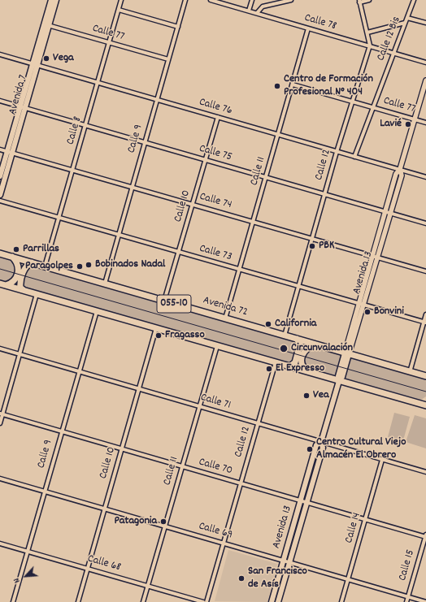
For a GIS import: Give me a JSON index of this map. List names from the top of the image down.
{
  "streets": {
    "highway": ["055-10", "Avenida 72"],
    "main road": ["Avenida 7", "Avenida 13"],
    "street": [
      "Calle 78",
      "Calle 77",
      "Calle 12 Bis",
      "Calle 76",
      "Calle 8",
      "Calle 9",
      "Calle 75",
      "Calle 12",
      "Calle 11",
      "Calle 74",
      "Calle 10",
      "Calle 73",
      "Calle 71",
      "Calle 70",
      "Calle 14",
      "Calle 69",
      "Calle 68",
      "Calle 15"
    ]
  },
  "crossings": [
    ["Calle 78", "Calle 12 Bis"],
    ["Calle 78", "Calle 12"],
    ["Calle 78", "Calle 11"],
    ["Calle 77", "Calle 12 Bis"],
    ["Calle 77", "Avenida 7"],
    ["Calle 77", "Calle 8"],
    ["Calle 77", "Calle 9"],
    ["Calle 77", "Calle 12"],
    ["Calle 77", "Calle 11"],
    ["Calle 77", "Avenida 13"],
    ["Calle 12 Bis", "Calle 76"],
    ["Avenida 7", "Calle 76"],
    ["Avenida 7", "Calle 75"],
    ["Avenida 7", "Calle 74"],
    ["Calle 76", "Calle 8"],
    ["Calle 76", "Calle 9"],
    ["Calle 76", "Calle 12"],
    ["Calle 76", "Calle 11"],
    ["Calle 76", "Calle 10"],
    ["Calle 76", "Avenida 13"],
    ["Calle 8", "Calle 75"],
    ["Calle 8", "Calle 74"],
    ["Calle 8", "Calle 73"],
    ["Calle 8", "Avenida 72"],
    ["Calle 9", "Calle 75"],
    ["Calle 9", "Calle 74"],
    ["Calle 9", "Calle 73"],
    ["Calle 9", "055-10"],
    ["Calle 9", "Avenida 72"],
    ["Calle 9", "Calle 71"],
    ["Calle 9", "Calle 70"],
    ["Calle 9", "Calle 69"],
    ["Calle 9", "Calle 68"],
    ["Calle 75", "Calle 12"],
    ["Calle 75", "Calle 11"],
    ["Calle 75", "Calle 10"],
    ["Calle 75", "Avenida 13"],
    ["Calle 12", "Calle 74"],
    ["Calle 12", "Calle 73"],
    ["Calle 12", "055-10"],
    ["Calle 12", "Avenida 72"],
    ["Calle 12", "Calle 71"],
    ["Calle 12", "Calle 70"],
    ["Calle 12", "Calle 69"],
    ["Calle 11", "Calle 74"],
    ["Calle 11", "Calle 73"],
    ["Calle 11", "055-10"],
    ["Calle 11", "Avenida 72"],
    ["Calle 11", "Calle 71"],
    ["Calle 11", "Calle 70"],
    ["Calle 11", "Calle 69"],
    ["Calle 11", "Calle 68"],
    ["Calle 74", "Calle 10"],
    ["Calle 74", "Avenida 13"],
    ["Calle 10", "Calle 73"],
    ["Calle 10", "055-10"],
    ["Calle 10", "Avenida 72"],
    ["Calle 10", "Calle 71"],
    ["Calle 10", "Calle 70"],
    ["Calle 10", "Calle 69"],
    ["Calle 10", "Calle 68"],
    ["Calle 73", "Avenida 13"],
    ["Avenida 13", "055-10"],
    ["Avenida 13", "Avenida 72"],
    ["Avenida 13", "Calle 71"],
    ["Avenida 13", "Calle 70"],
    ["Avenida 13", "Calle 69"],
    ["Calle 71", "Calle 14"],
    ["Calle 70", "Calle 14"],
    ["Calle 70", "Calle 15"],
    ["Calle 14", "Calle 69"],
    ["Calle 69", "Calle 15"]
  ],
  "places": [
    "Vega",
    "Centro de Formación Profesional N° 404",
    "Lavié",
    "PBK",
    "Parrillas",
    "Bobinados Nadal",
    "Paragolpes",
    "Bonvini",
    "California",
    "Fragasso",
    "Circunvalación",
    "El Expresso",
    "Vea",
    "Centro Cultural Viejo Almacén El Obrero",
    "Patagonia",
    "San Francisco de Asís"
  ],
  "north": "bottom left"
}
